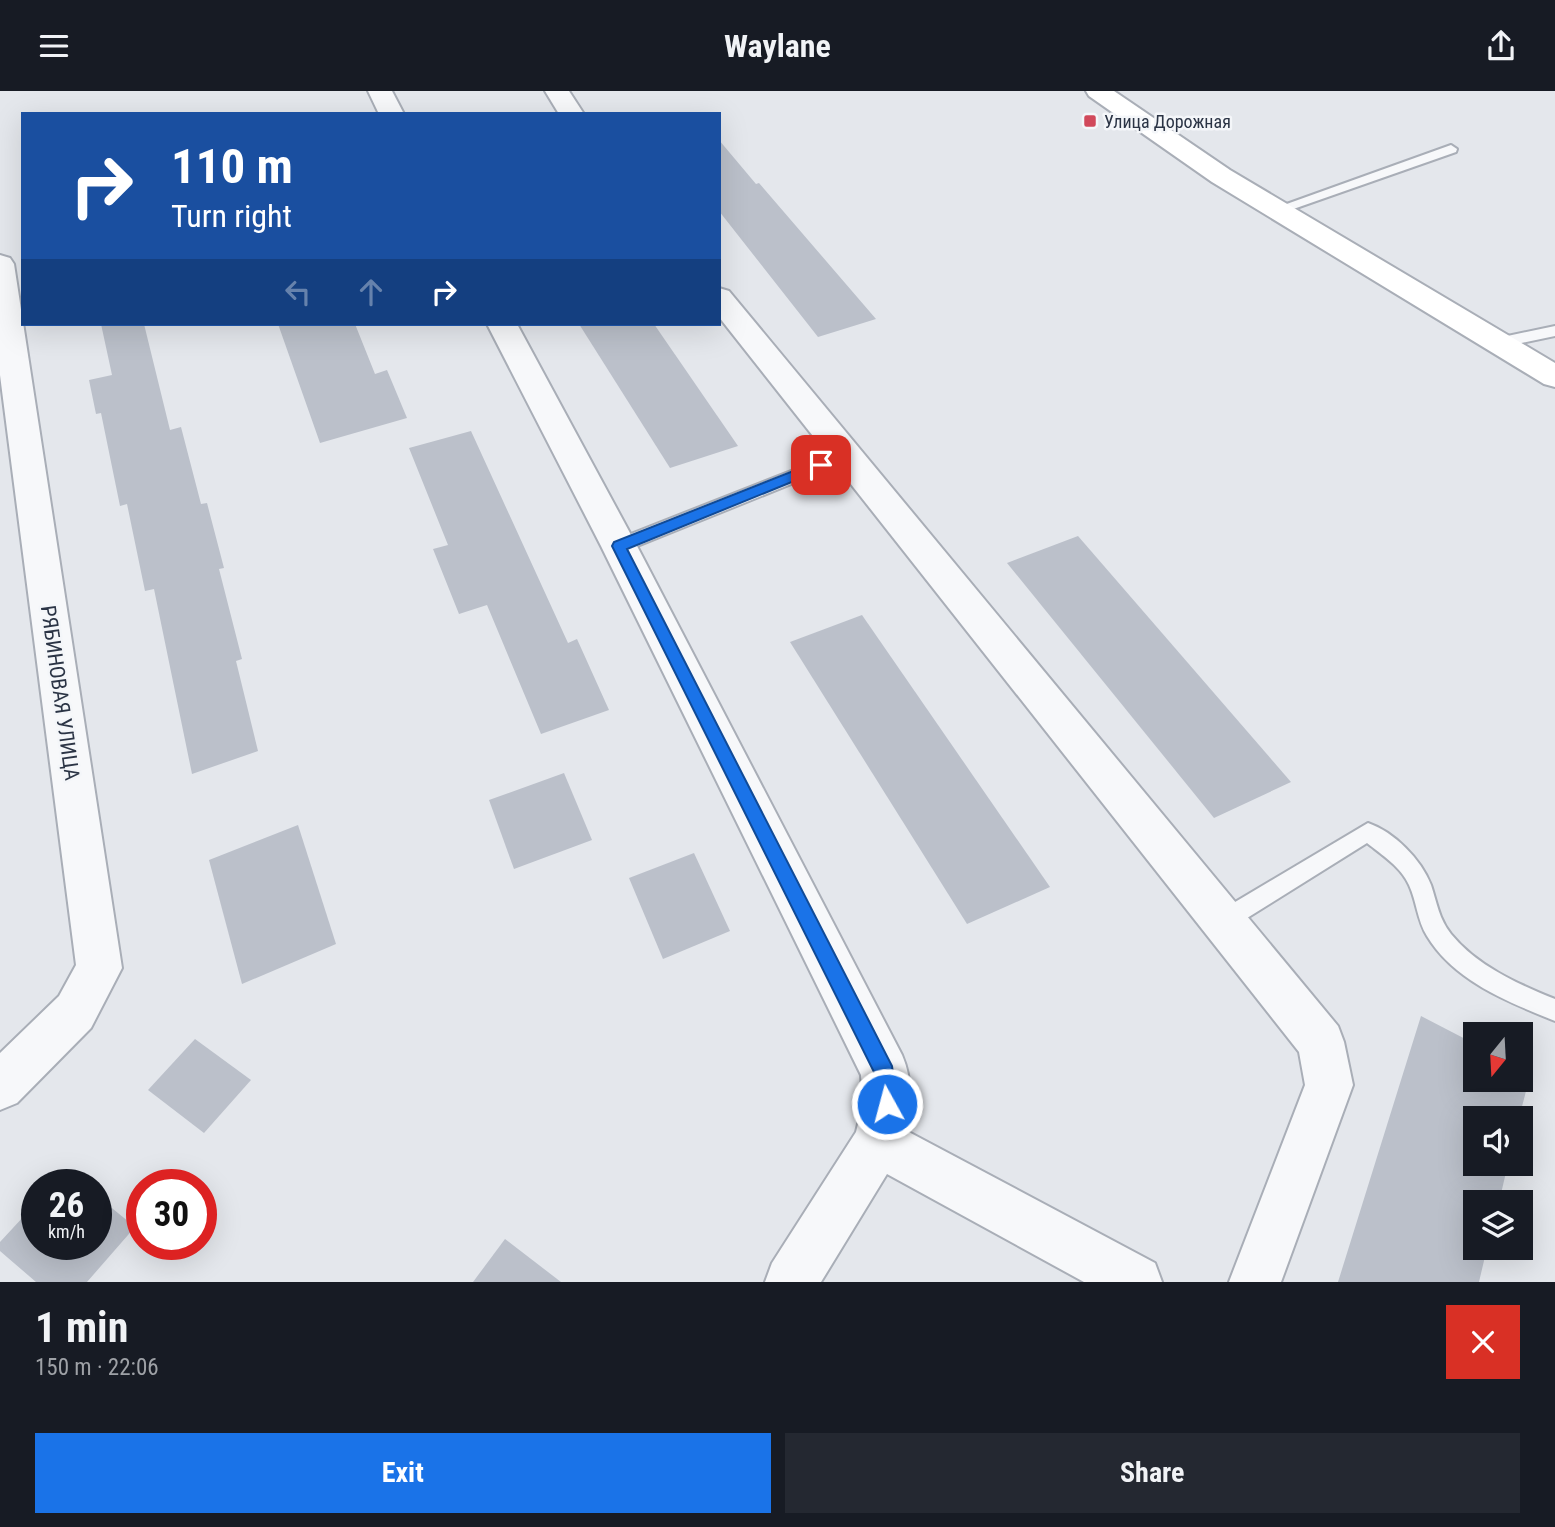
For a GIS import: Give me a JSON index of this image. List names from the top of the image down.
{
  "streets": {
    "street": ["РЯБИНОВАЯ УЛИЦА"]
  },
  "places": {
    "transit": ["Улица Дорожная"]
  },
  "north": "bottom",
  "page": {
    "header": "Waylane",
    "turn": ["110 m", "Turn right"],
    "speed": "26 km/h",
    "limit": "30",
    "heading": ["1 min", "150 m · 22:06"],
    "buttons": ["Exit", "Share"]
  }
}
